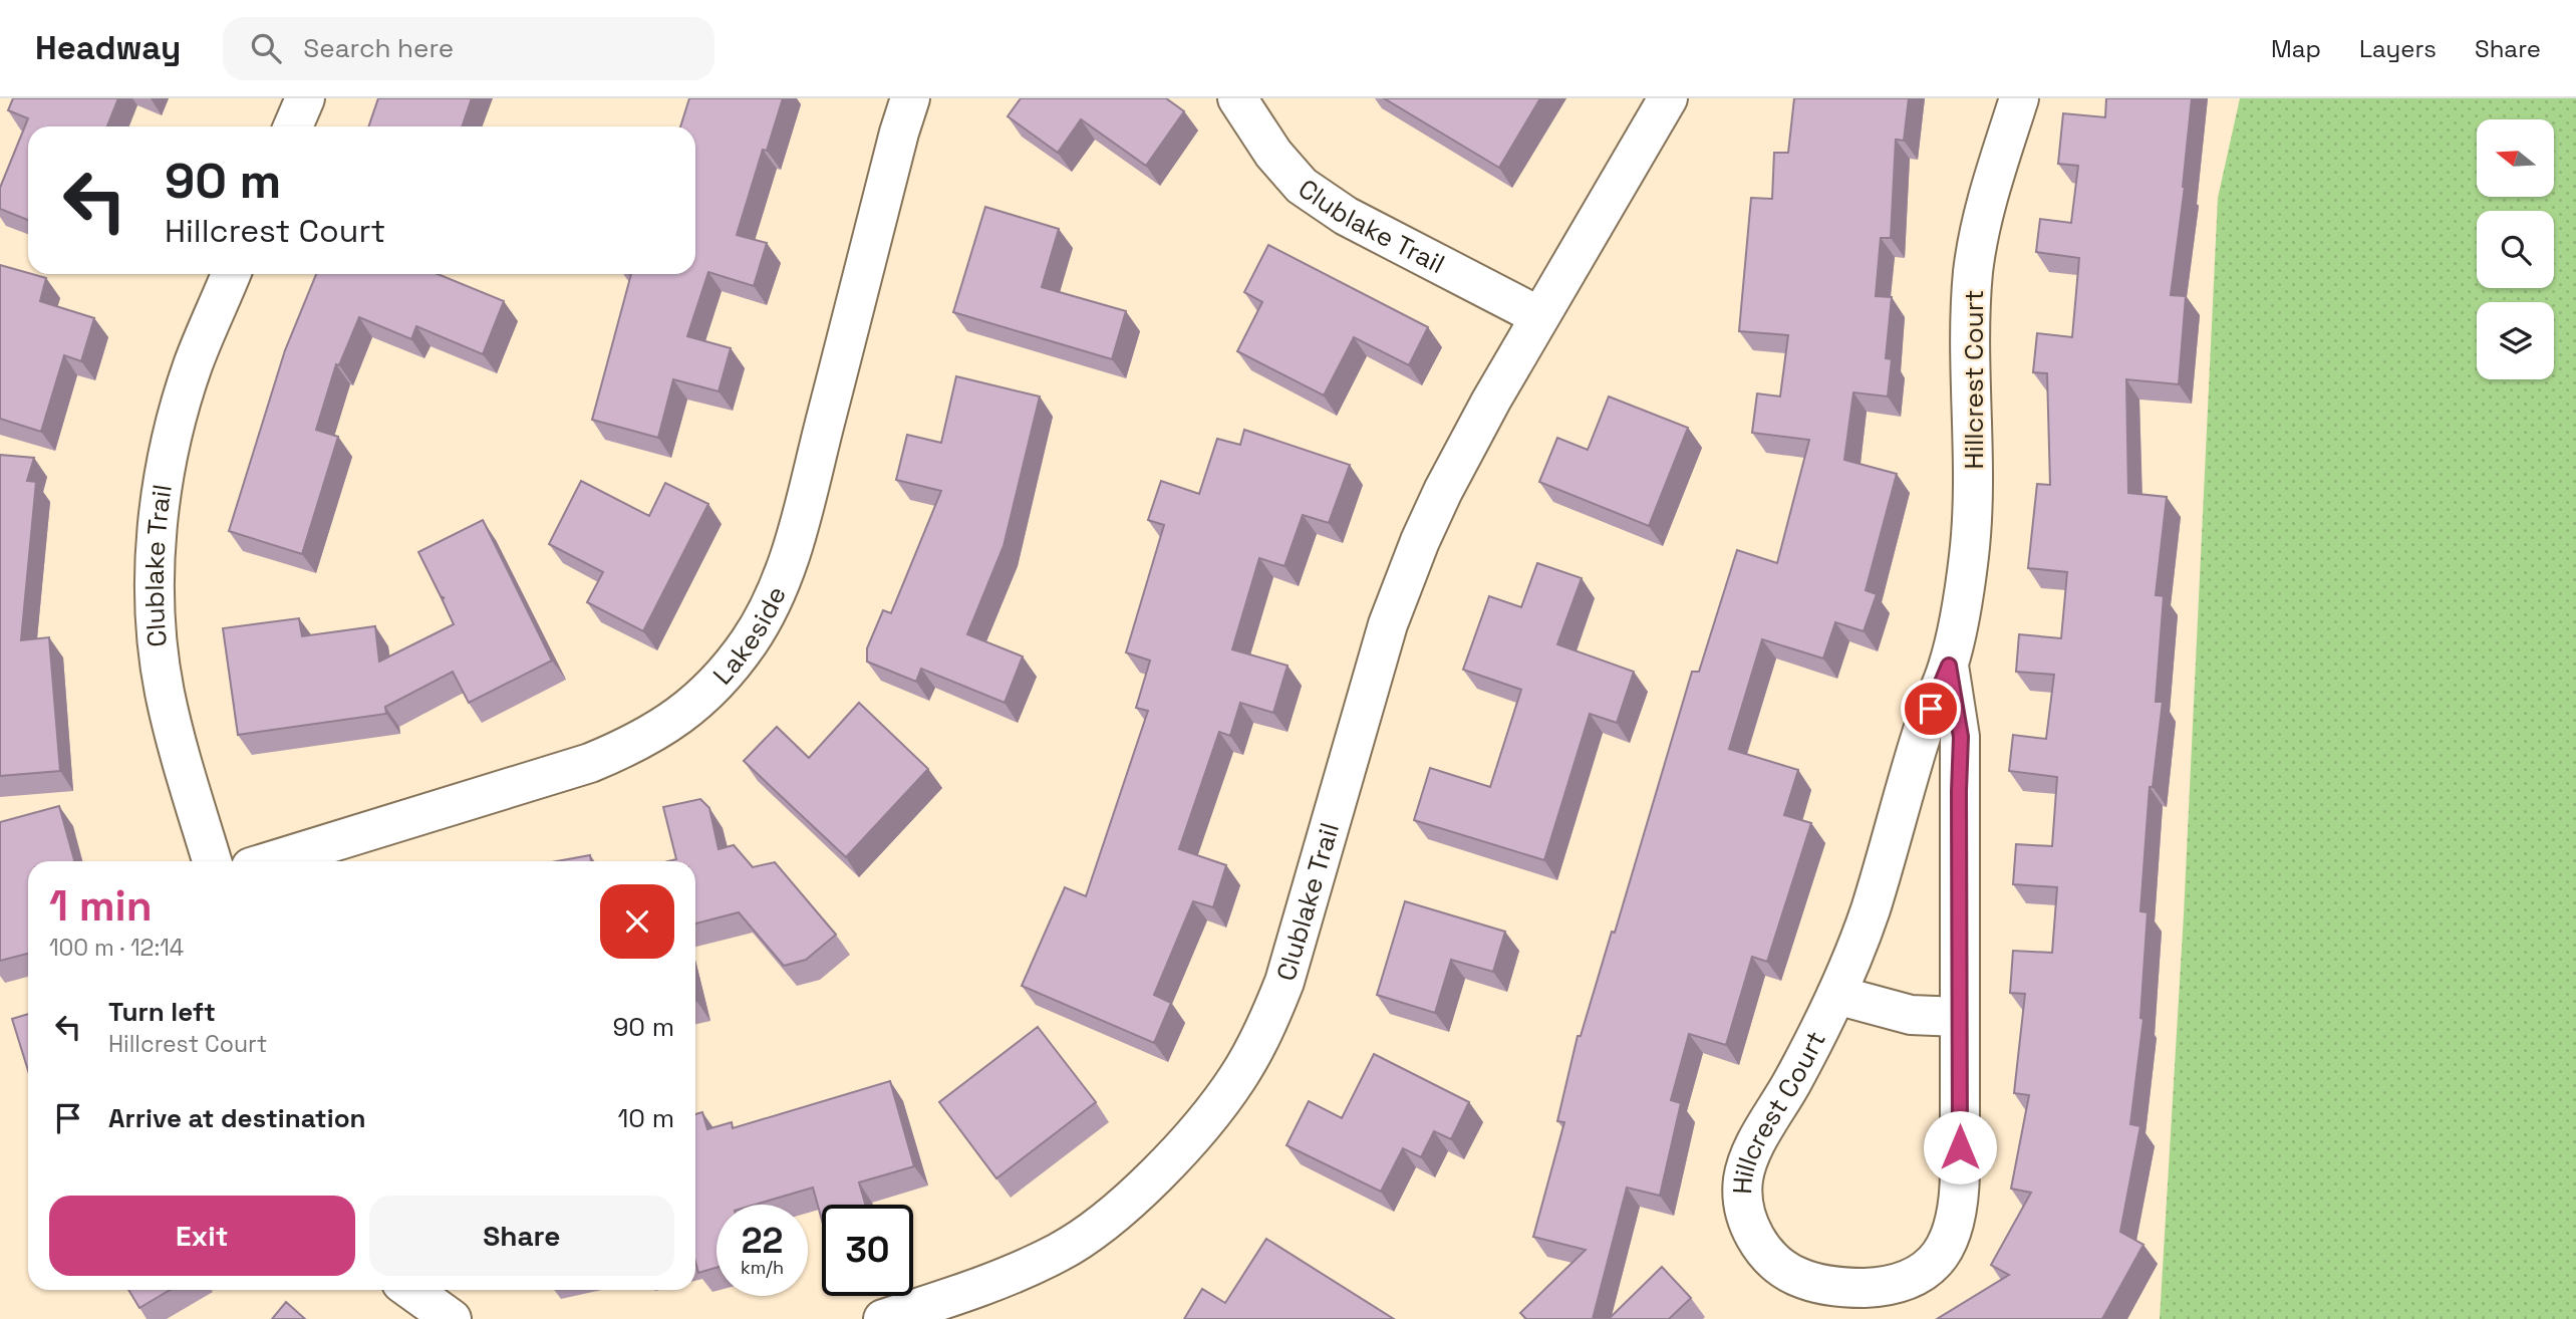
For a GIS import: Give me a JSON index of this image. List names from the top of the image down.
{
  "streets": {
    "street": ["Clublake Trail", "Hillcrest Court", "Lakeside"]
  },
  "north": "left",
  "page": {
    "header": "Headway",
    "search": "Search here",
    "nav": ["Map", "Layers", "Share"],
    "turn": ["90 m", "Hillcrest Court"],
    "heading": ["1 min", "100 m · 12:14"],
    "list": [
      {
        "name": "Turn left",
        "note": "Hillcrest Court",
        "value": "90 m"
      },
      {
        "name": "Arrive at destination",
        "value": "10 m"
      }
    ],
    "buttons": ["Exit", "Share"],
    "speed": "22 km/h",
    "limit": "30"
  }
}
